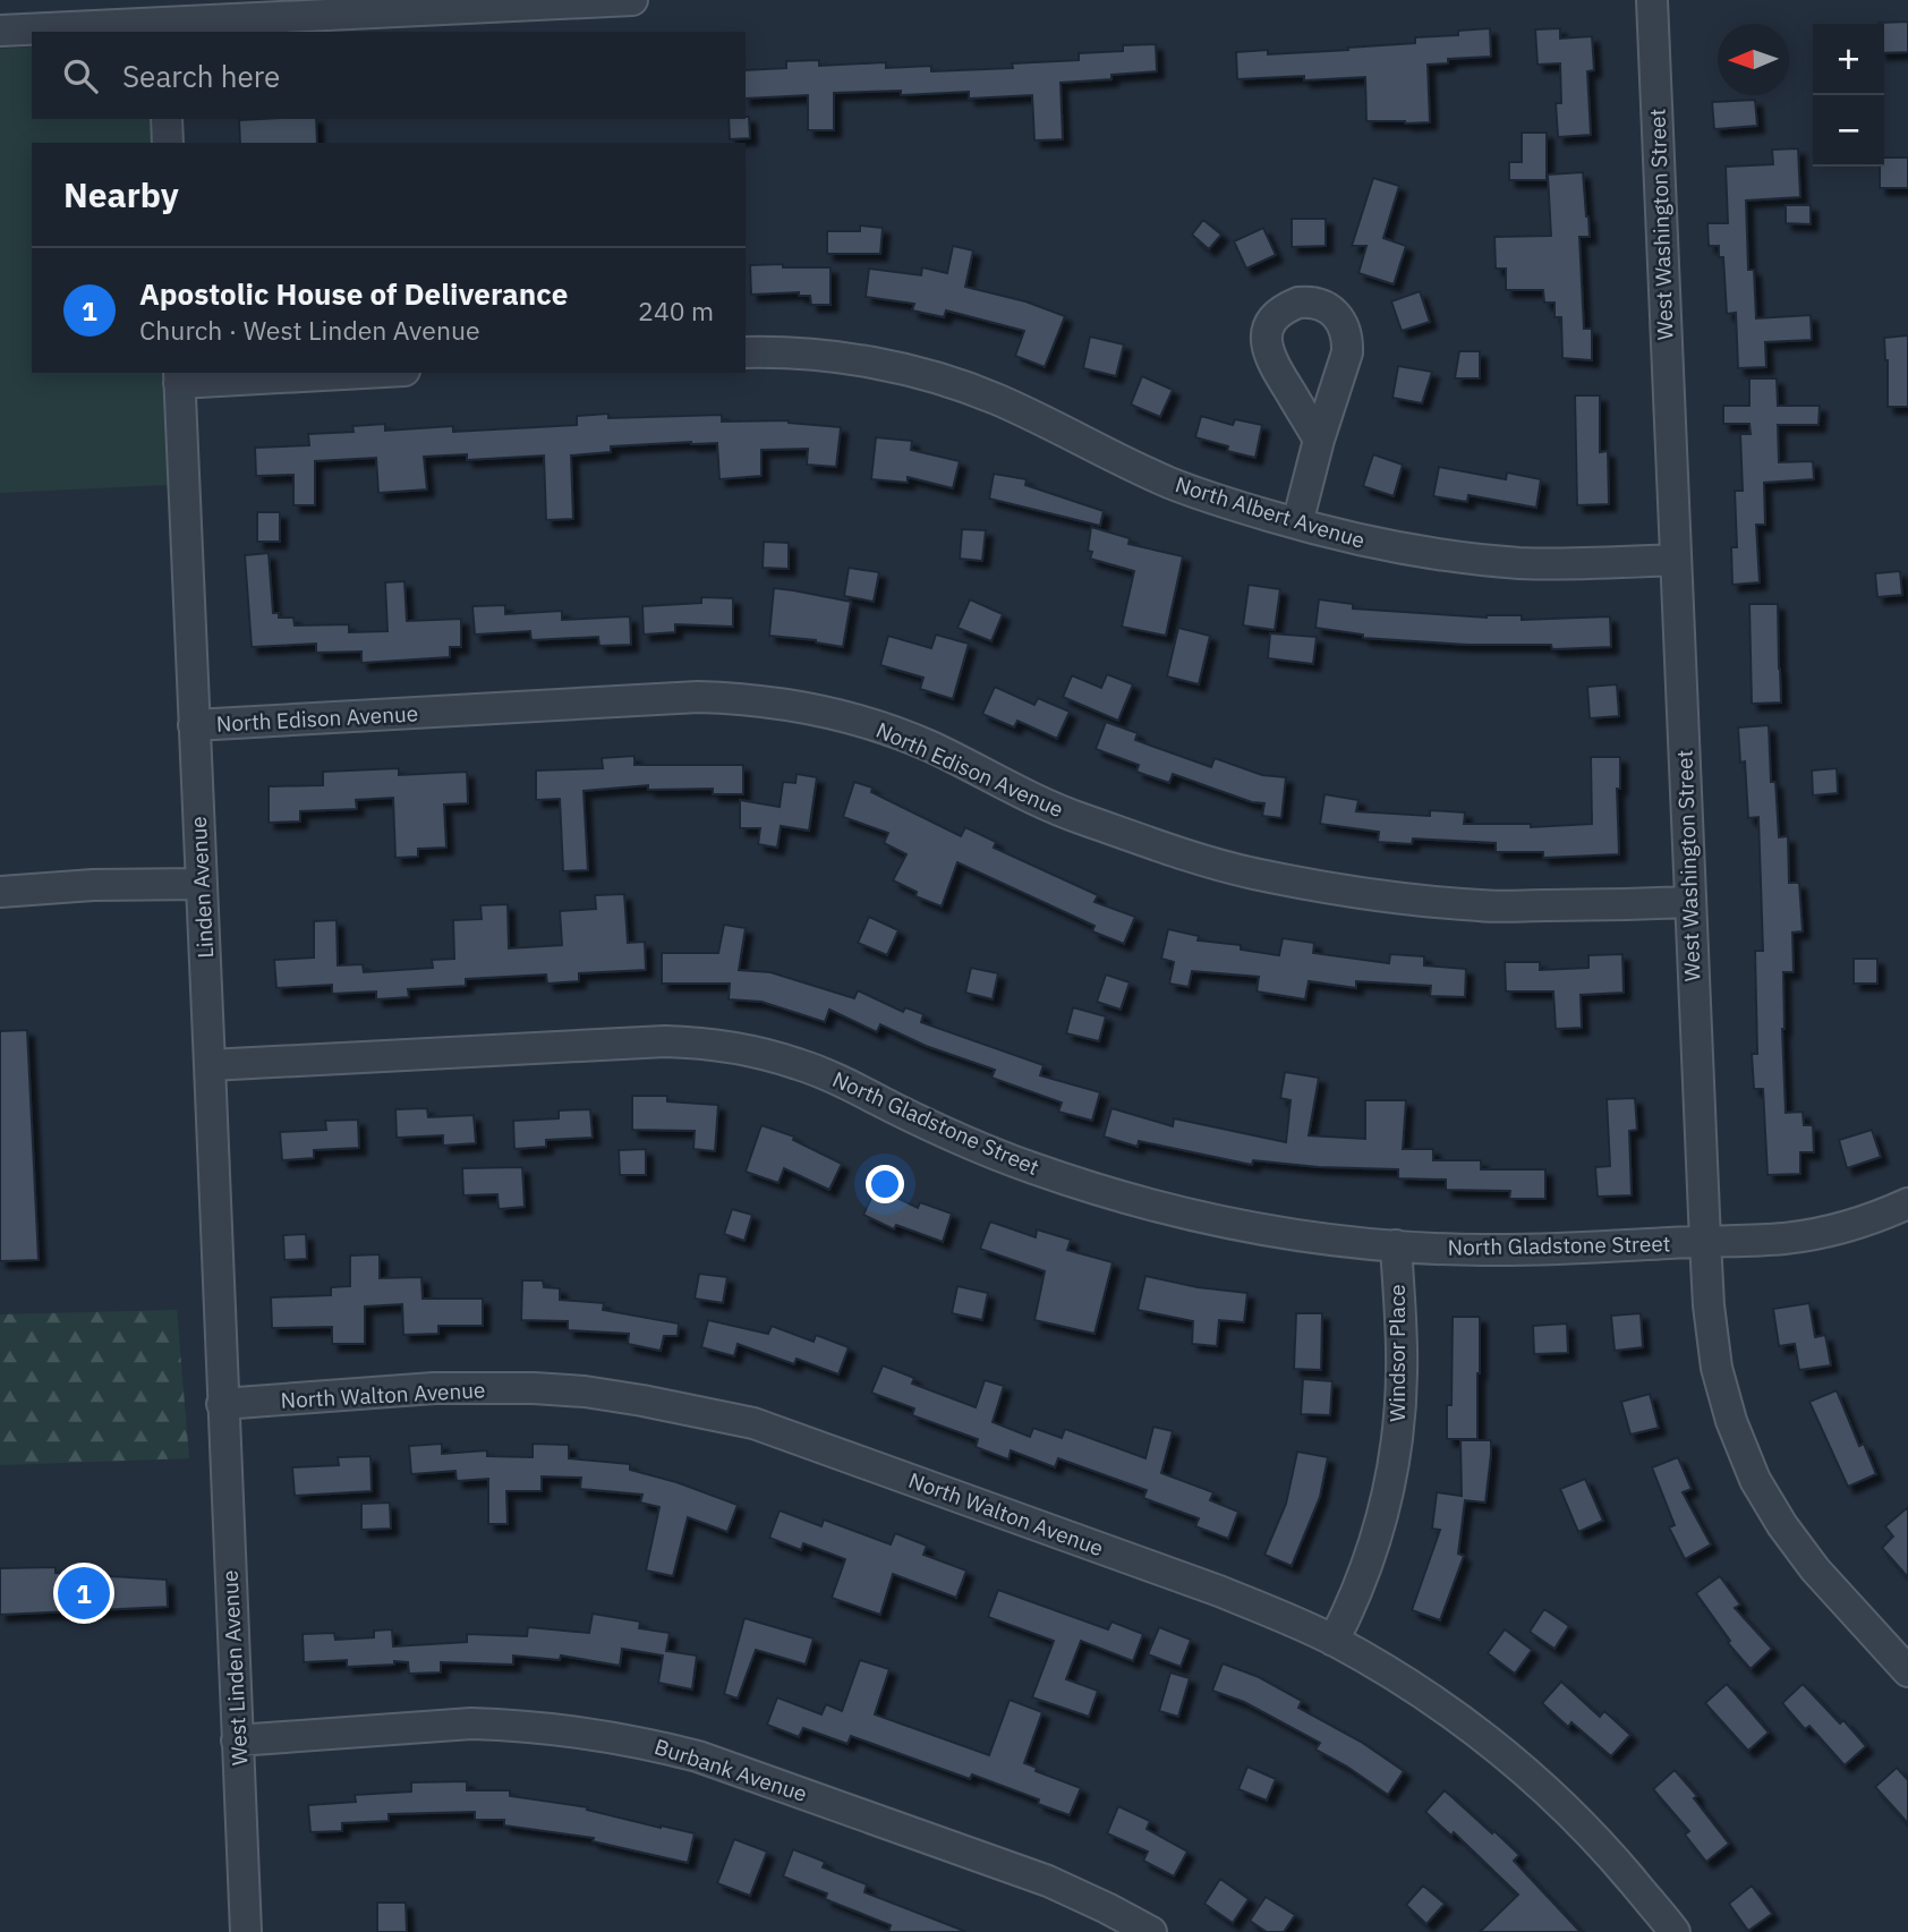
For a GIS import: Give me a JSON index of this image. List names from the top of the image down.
{
  "streets": {
    "street": [
      "West Washington Street",
      "North Albert Avenue",
      "North Edison Avenue",
      "Linden Avenue",
      "North Gladstone Street",
      "Windsor Place",
      "North Walton Avenue",
      "West Linden Avenue",
      "Burbank Avenue"
    ]
  },
  "crossings": [
    ["West Washington Street", "North Albert Avenue"],
    ["West Washington Street", "North Edison Avenue"],
    ["West Washington Street", "North Gladstone Street"],
    ["North Edison Avenue", "Linden Avenue"],
    ["Linden Avenue", "North Gladstone Street"],
    ["Linden Avenue", "North Walton Avenue"],
    ["Linden Avenue", "West Linden Avenue"],
    ["North Gladstone Street", "Windsor Place"],
    ["Windsor Place", "North Walton Avenue"],
    ["North Walton Avenue", "West Linden Avenue"],
    ["West Linden Avenue", "Burbank Avenue"]
  ],
  "north": "left",
  "page": {
    "map_buttons": ["+", "−"],
    "search": "Search here",
    "heading": "Nearby",
    "list": [
      {
        "mark": "1",
        "name": "Apostolic House of Deliverance",
        "note": "Church · West Linden Avenue",
        "value": "240 m"
      }
    ],
    "pins": "1"
  }
}
